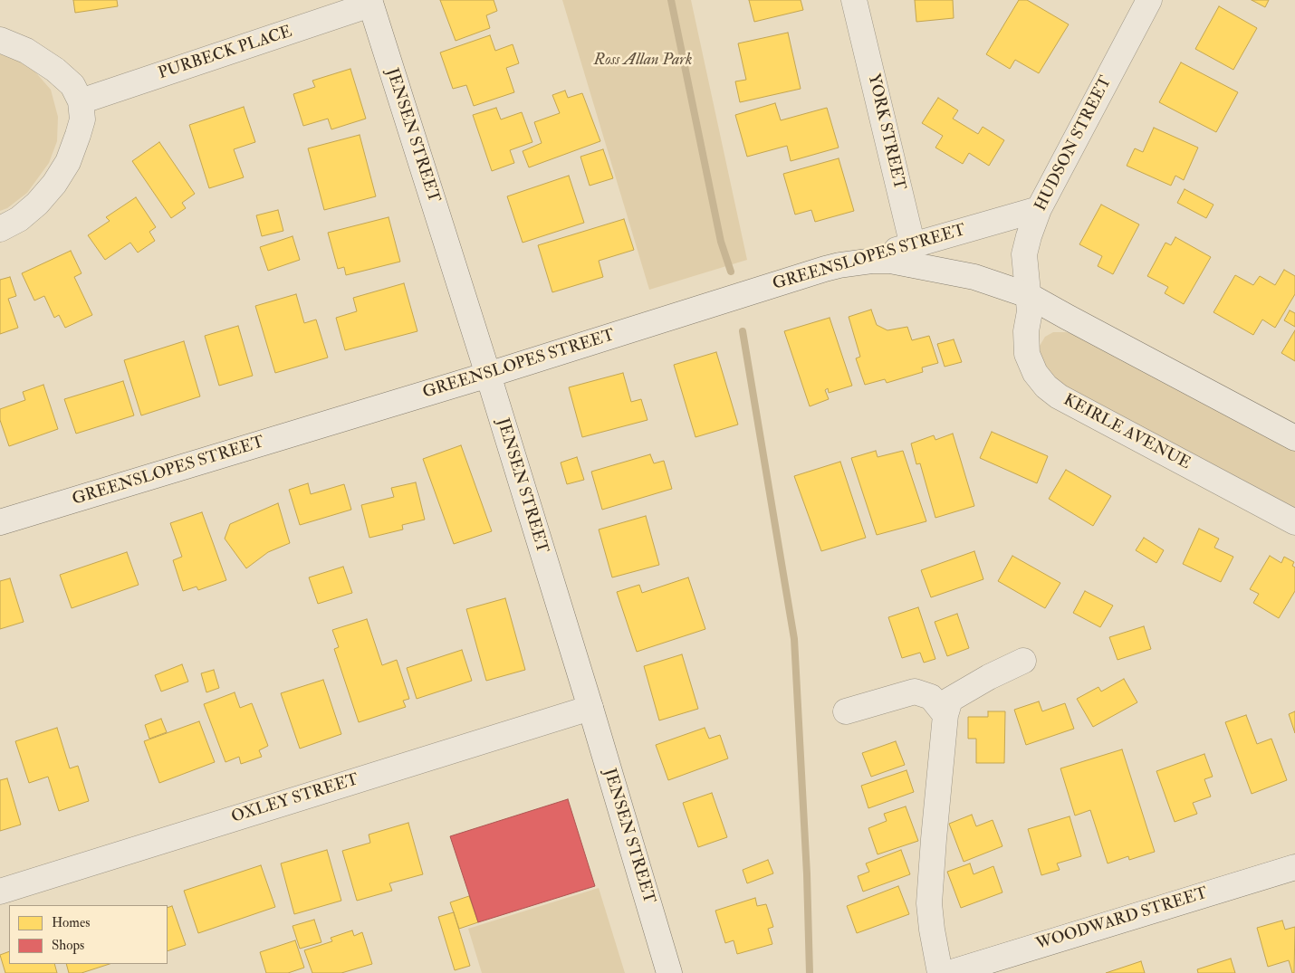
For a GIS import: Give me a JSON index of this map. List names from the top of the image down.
{
  "streets": {
    "street": [
      "PURBECK PLACE",
      "YORK STREET",
      "JENSEN STREET",
      "HUDSON STREET",
      "GREENSLOPES STREET",
      "KEIRLE AVENUE",
      "OXLEY STREET",
      "WOODWARD STREET"
    ]
  },
  "crossings": [
    ["PURBECK PLACE", "JENSEN STREET"],
    ["YORK STREET", "GREENSLOPES STREET"],
    ["JENSEN STREET", "GREENSLOPES STREET"],
    ["JENSEN STREET", "OXLEY STREET"],
    ["HUDSON STREET", "GREENSLOPES STREET"],
    ["HUDSON STREET", "KEIRLE AVENUE"]
  ],
  "parks": ["Ross Allan Park"],
  "legend": ["Homes", "Shops"]
}
